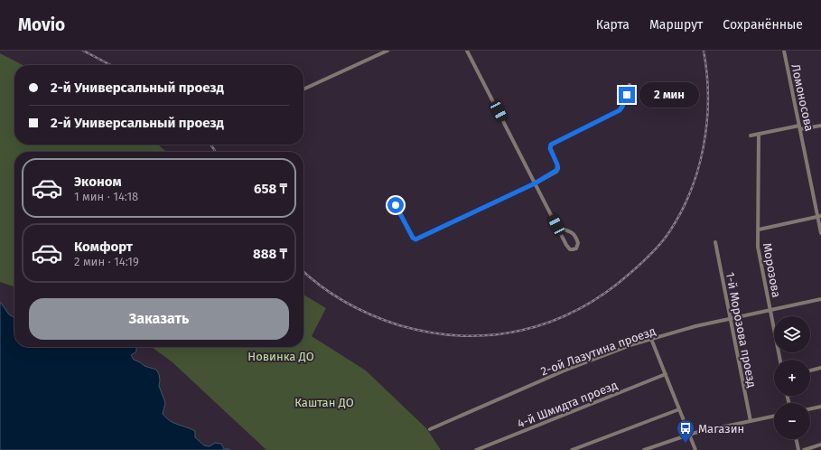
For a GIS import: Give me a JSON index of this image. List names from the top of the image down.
{
  "streets": {
    "street": [
      "Ломоносова",
      "Морозова",
      "1-й Морозова проезд",
      "2-ой Лазутина проезд",
      "4-й Шмидта проезд"
    ]
  },
  "crossings": [
    ["Морозова", "2-ой Лазутина проезд"],
    ["1-й Морозова проезд", "2-ой Лазутина проезд"]
  ],
  "parks": ["Новинка ДО", "Каштан ДО"],
  "places": {
    "bus stop": ["Магазин"]
  },
  "page": {
    "header": "Movio",
    "nav": ["Карта", "Маршрут", "Сохранённые"],
    "banner": ["2-й Универсальный проезд", "2-й Универсальный проезд"],
    "bubble": "2 мин",
    "list": [
      {
        "name": "Эконом",
        "note": "1 мин · 14:18",
        "value": "658 ₸"
      },
      {
        "name": "Комфорт",
        "note": "2 мин · 14:19",
        "value": "888 ₸"
      }
    ],
    "buttons": "Заказать",
    "map_buttons": ["+", "−"]
  }
}
